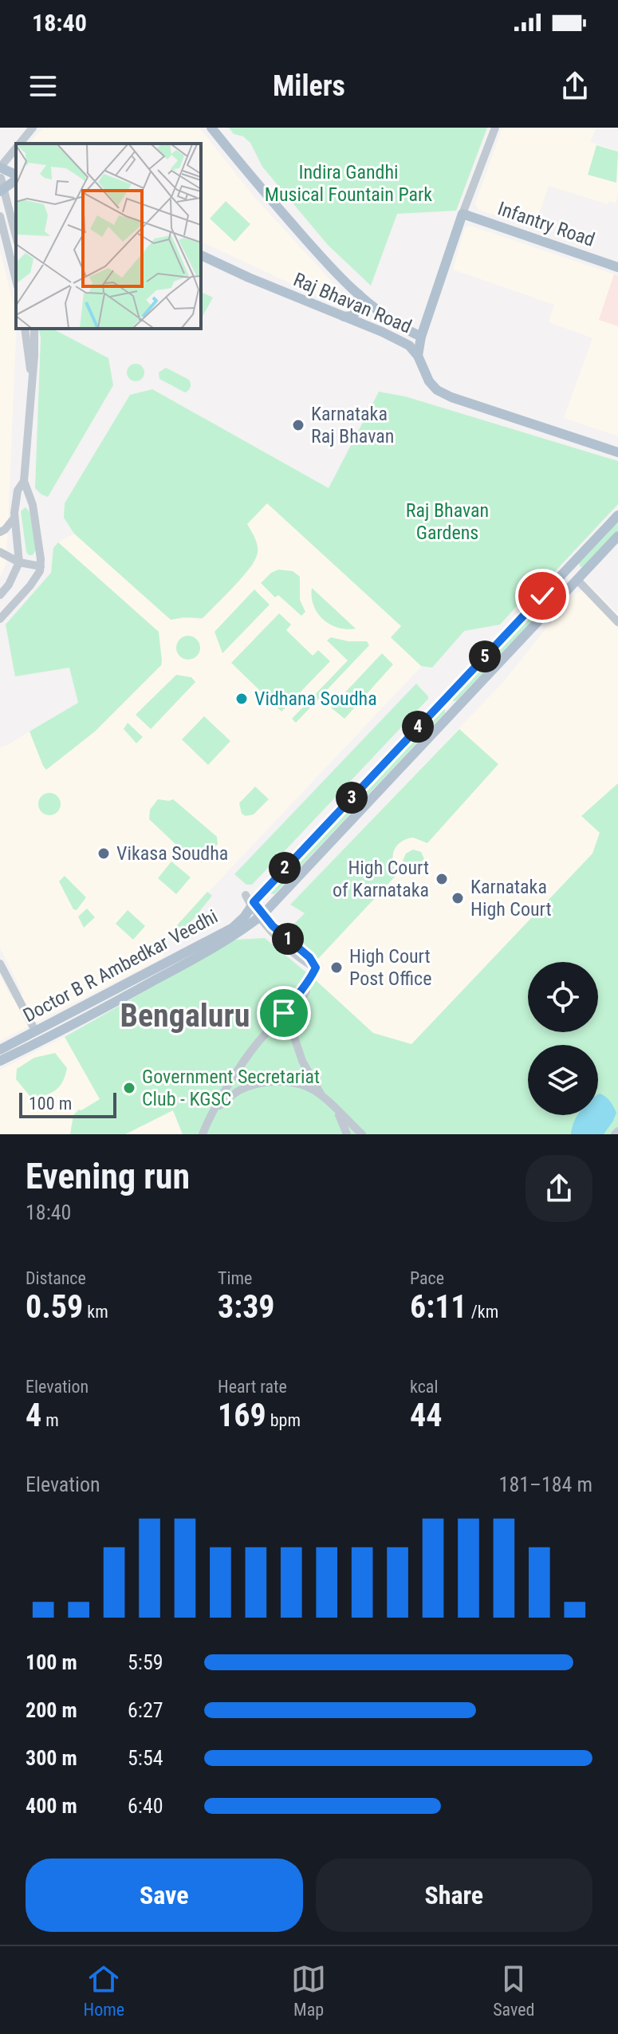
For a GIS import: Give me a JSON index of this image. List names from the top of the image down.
{
  "streets": {
    "main road": ["Infantry Road", "Raj Bhavan Road", "Doctor B R Ambedkar Veedhi"]
  },
  "districts": ["Bengaluru"],
  "parks": ["Indira Gandhi Musical Fountain Park", "Raj Bhavan Gardens"],
  "places": [
    "Karnataka Raj Bhavan",
    "Vidhana Soudha",
    "Vikasa Soudha",
    "High Court of Karnataka",
    "Karnataka High Court",
    "High Court Post Office",
    "Government Secretariat Club - KGSC"
  ],
  "scale_bar": "100 m",
  "page": {
    "status": "18:40",
    "header": "Milers",
    "pins": [
      "5",
      "4",
      "3",
      "2",
      "1"
    ],
    "scale": "100 m",
    "heading": ["Evening run", "18:40"],
    "stats": [
      ["Distance", "0.59 km"],
      ["Time", "3:39"],
      ["Pace", "6:11 /km"],
      ["Elevation", "4 m"],
      ["Heart rate", "169 bpm"],
      ["kcal", "44"]
    ],
    "chart": ["Elevation", "181–184 m"],
    "list": [
      {
        "name": "100 m",
        "note": "5:59"
      },
      {
        "name": "200 m",
        "note": "6:27"
      },
      {
        "name": "300 m",
        "note": "5:54"
      },
      {
        "name": "400 m",
        "note": "6:40"
      }
    ],
    "buttons": ["Save", "Share"],
    "tabs": ["Home", "Map", "Saved"]
  }
}
